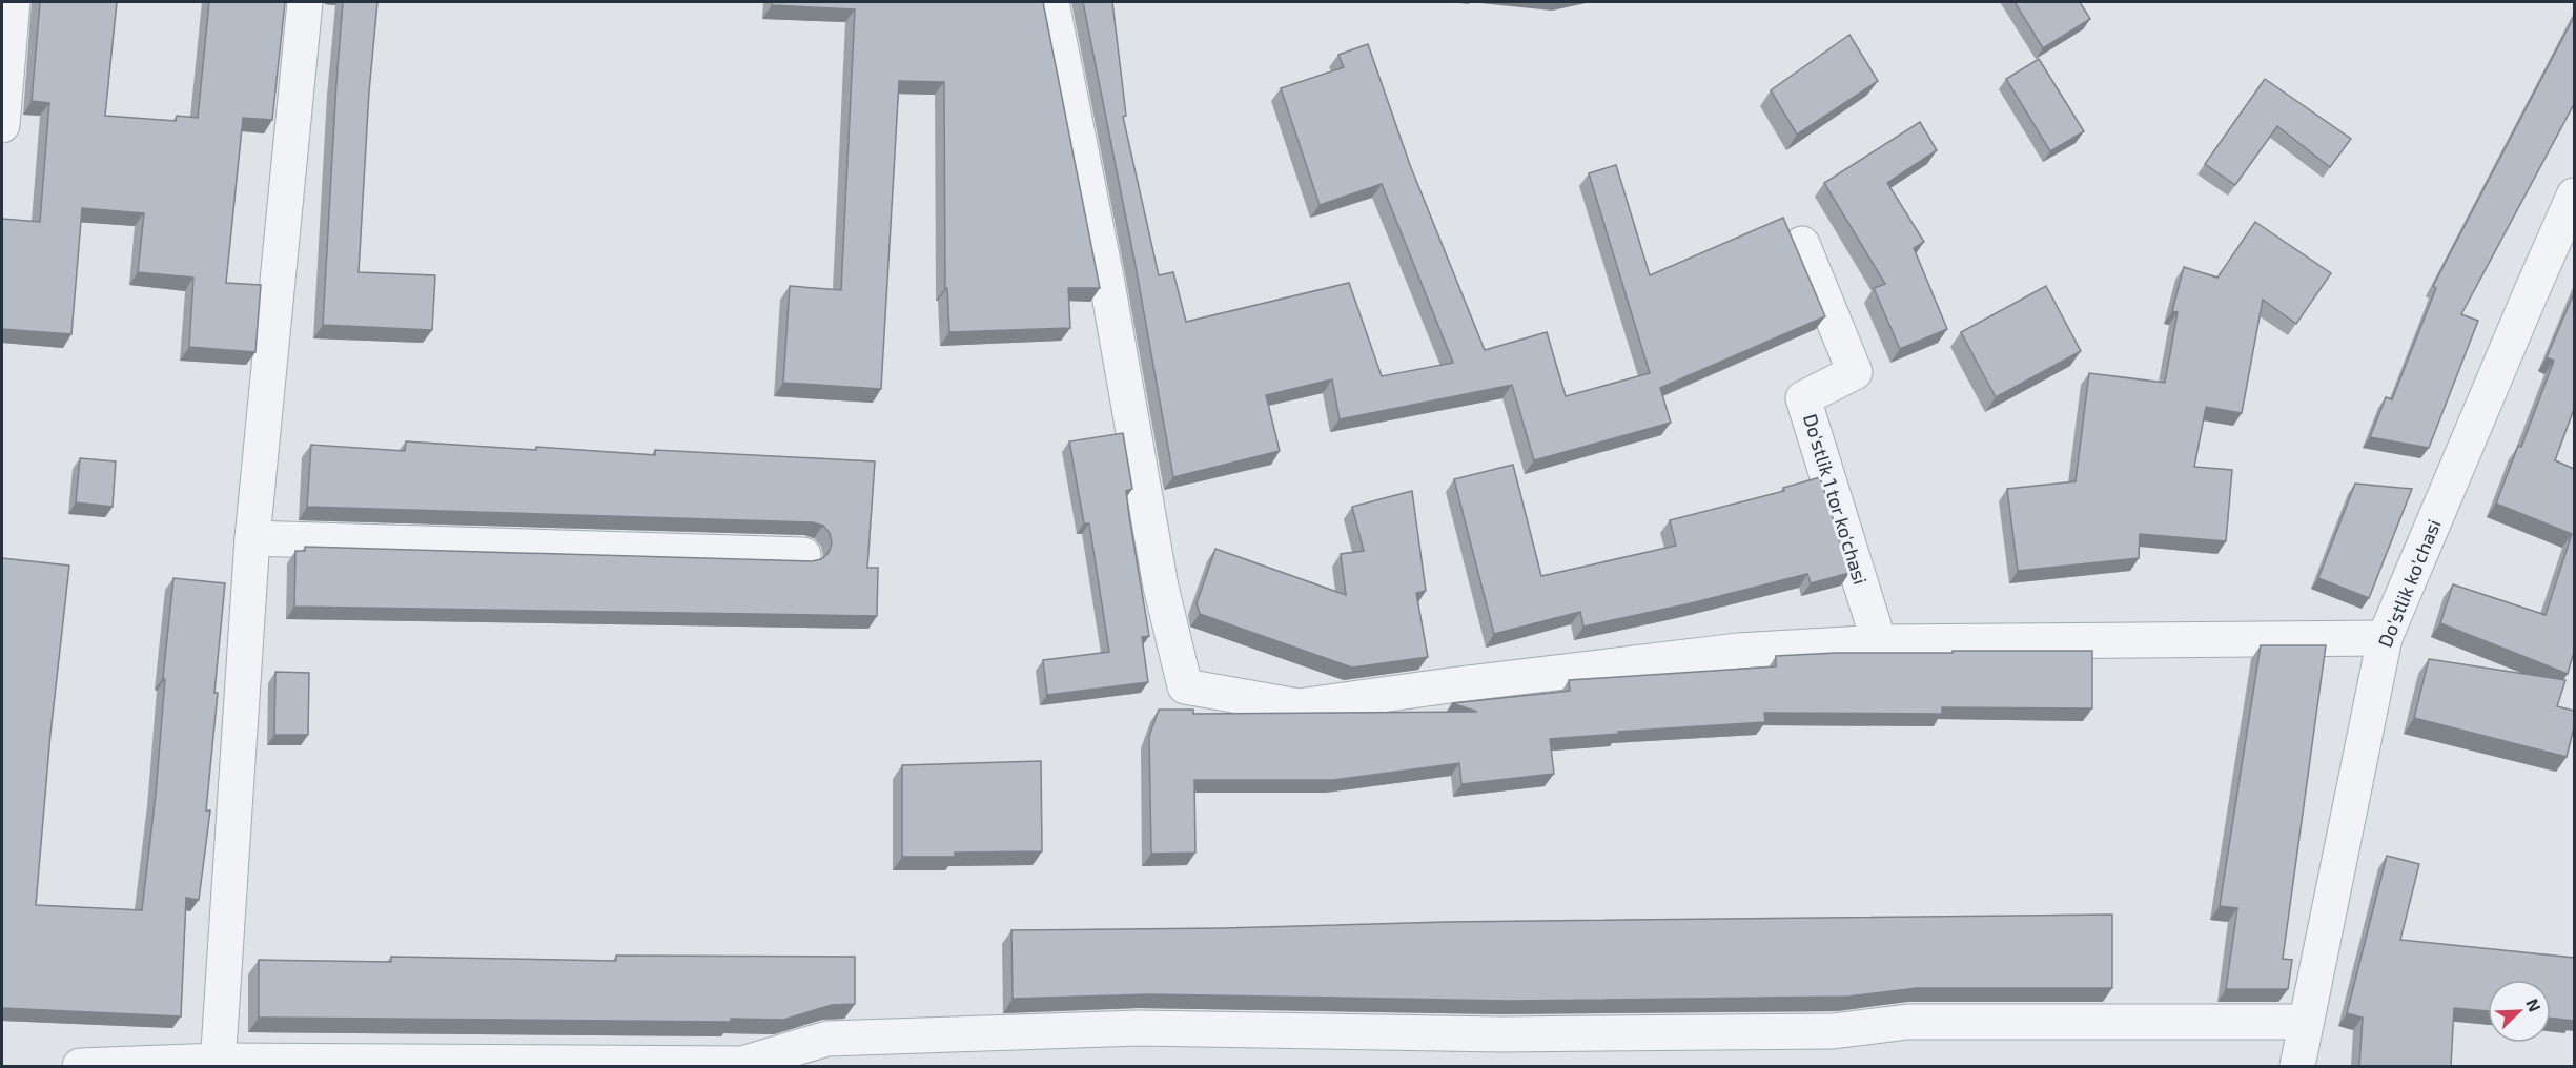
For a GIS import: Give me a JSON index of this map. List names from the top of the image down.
{
  "streets": {
    "street": ["Do'stlik 1 tor ko'chasi", "Do'stlik ko'chasi"]
  },
  "north": "top right"
}
